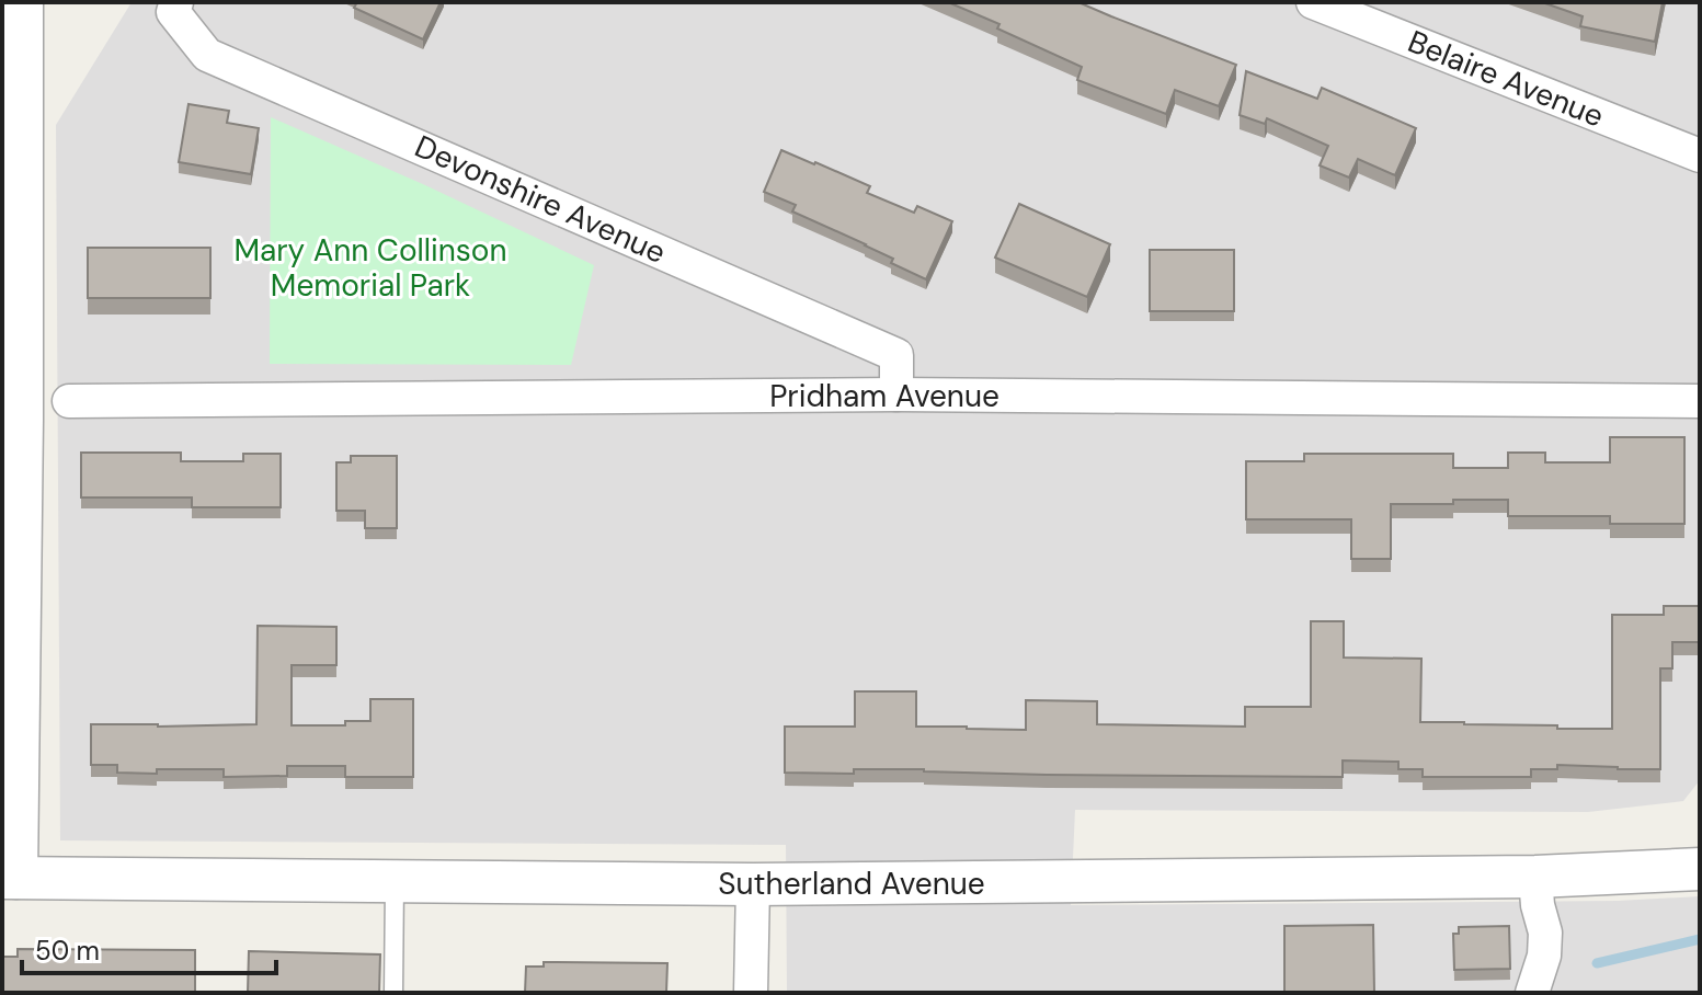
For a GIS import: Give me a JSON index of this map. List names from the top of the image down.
{
  "streets": {
    "street": [
      "Belaire Avenue",
      "Devonshire Avenue",
      "Pridham Avenue",
      "Sutherland Avenue"
    ]
  },
  "crossings": [
    ["Devonshire Avenue", "Pridham Avenue"]
  ],
  "parks": ["Mary Ann Collinson Memorial Park"],
  "scale_bar": "50 m"
}
